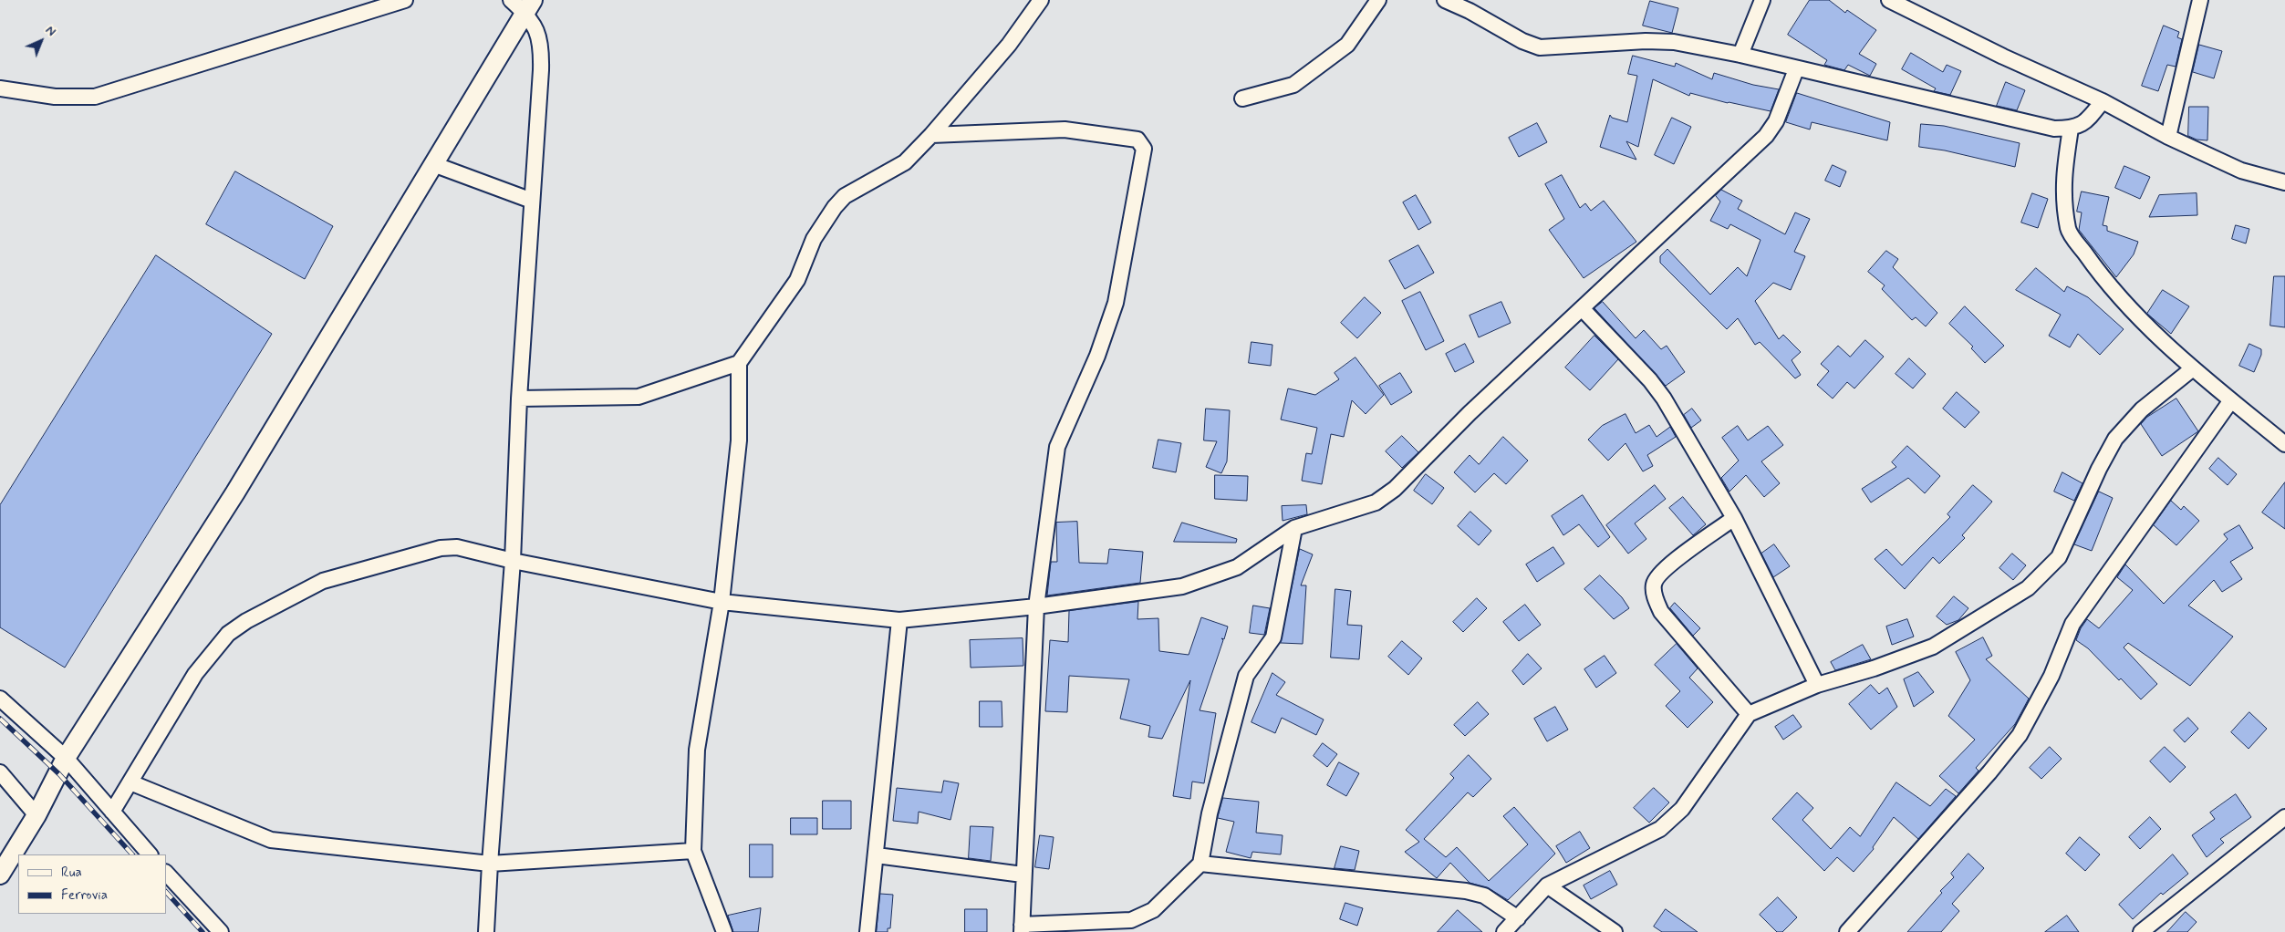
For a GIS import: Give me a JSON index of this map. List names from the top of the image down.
{
  "legend": ["Rua", "Ferrovia"],
  "north": "top right"
}
